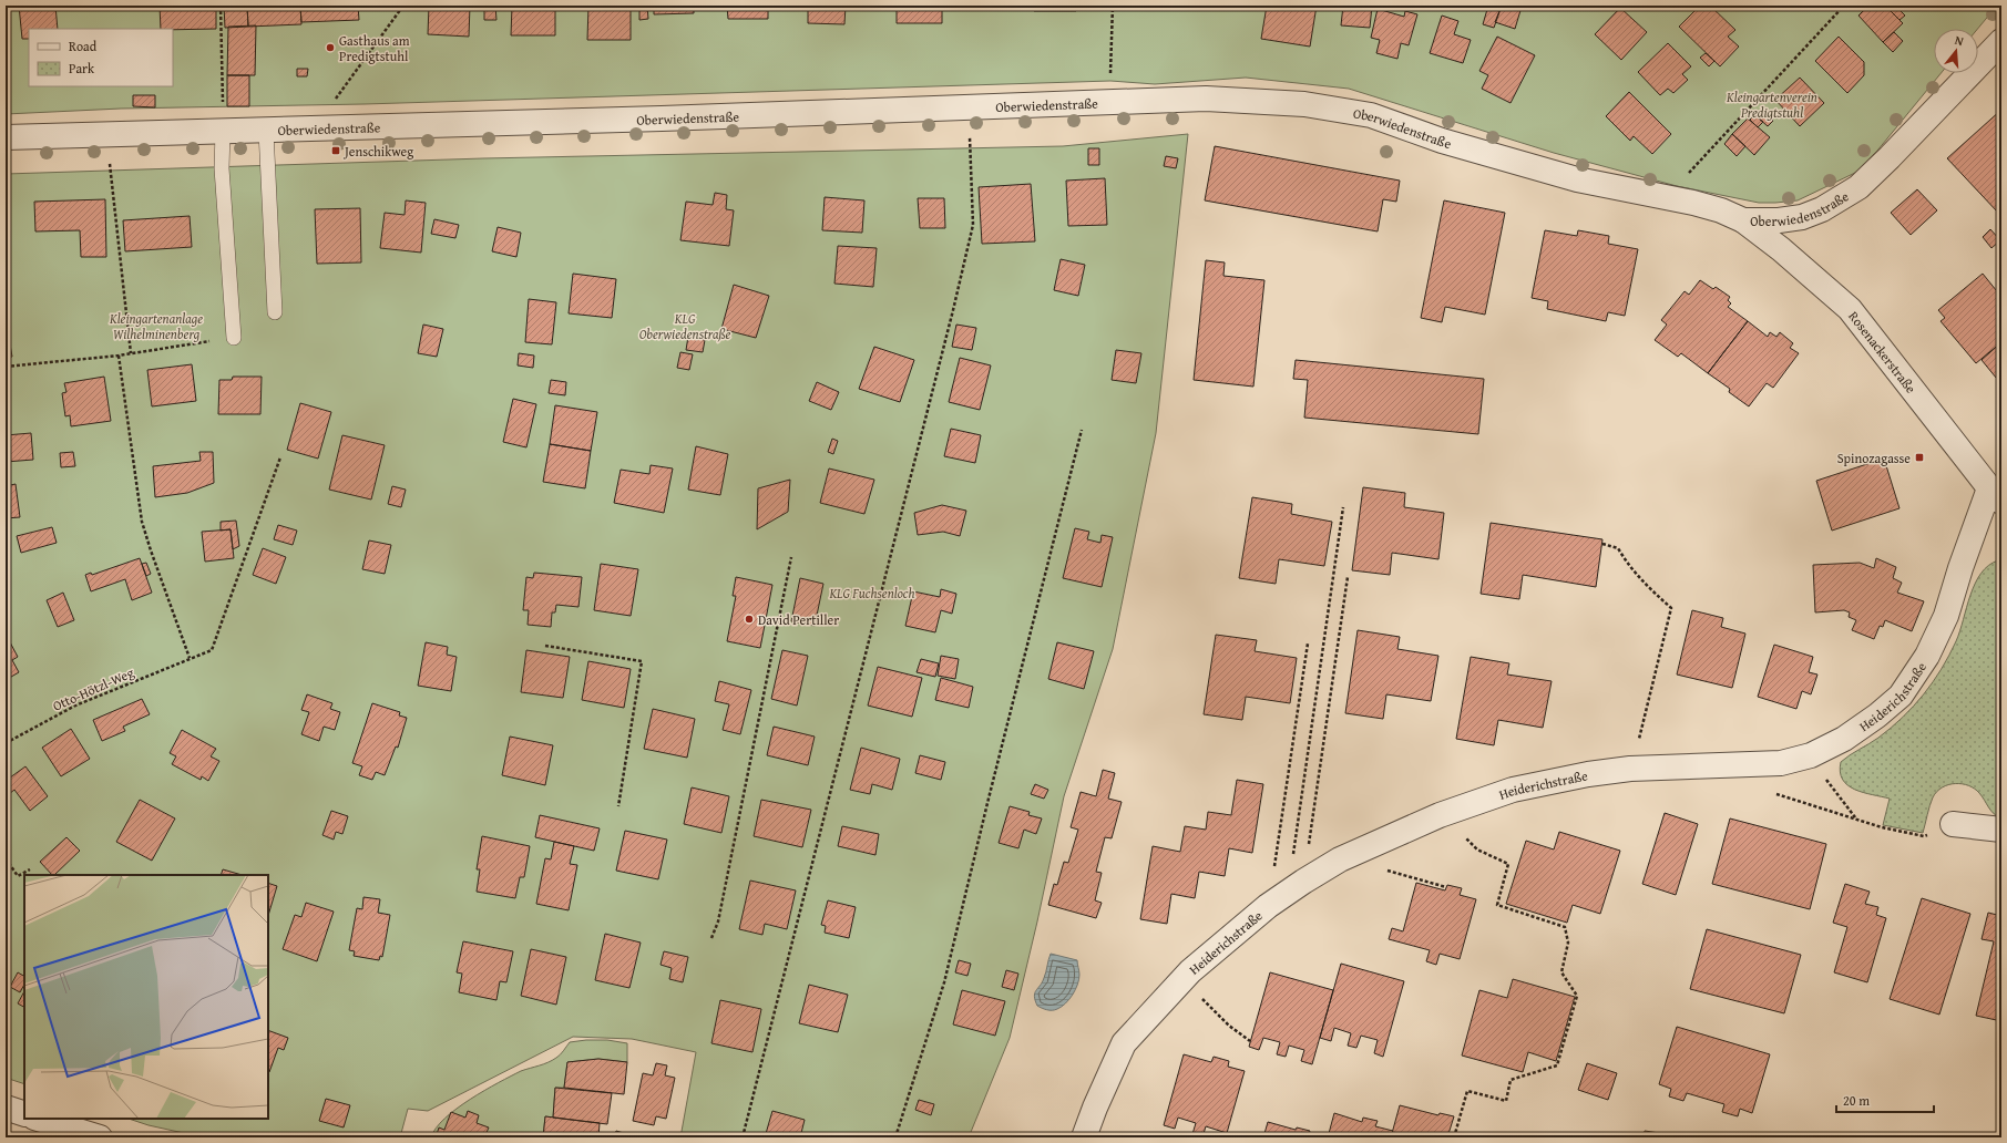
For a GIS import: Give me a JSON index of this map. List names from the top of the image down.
{
  "streets": {
    "street": ["Oberwiedenstraße", "Rosenackerstraße", "Heiderichstraße"],
    "path": ["Otto-Hötzl-Weg"]
  },
  "crossings": [
    ["Oberwiedenstraße", "Rosenackerstraße"],
    ["Rosenackerstraße", "Heiderichstraße"]
  ],
  "parks": [
    "Kleingartenverein Predigtstuhl",
    "Kleingartenanlage Wilhelminenberg",
    "KLG Oberwiedenstraße",
    "KLG Fuchsenloch"
  ],
  "places": {
    "other": ["Gasthaus am Predigtstuhl", "David Pertiller"],
    "transit": ["Jenschikweg", "Spinozagasse"]
  },
  "legend": ["Road", "Park"],
  "scale_bar": "20 m",
  "north": "top"
}
